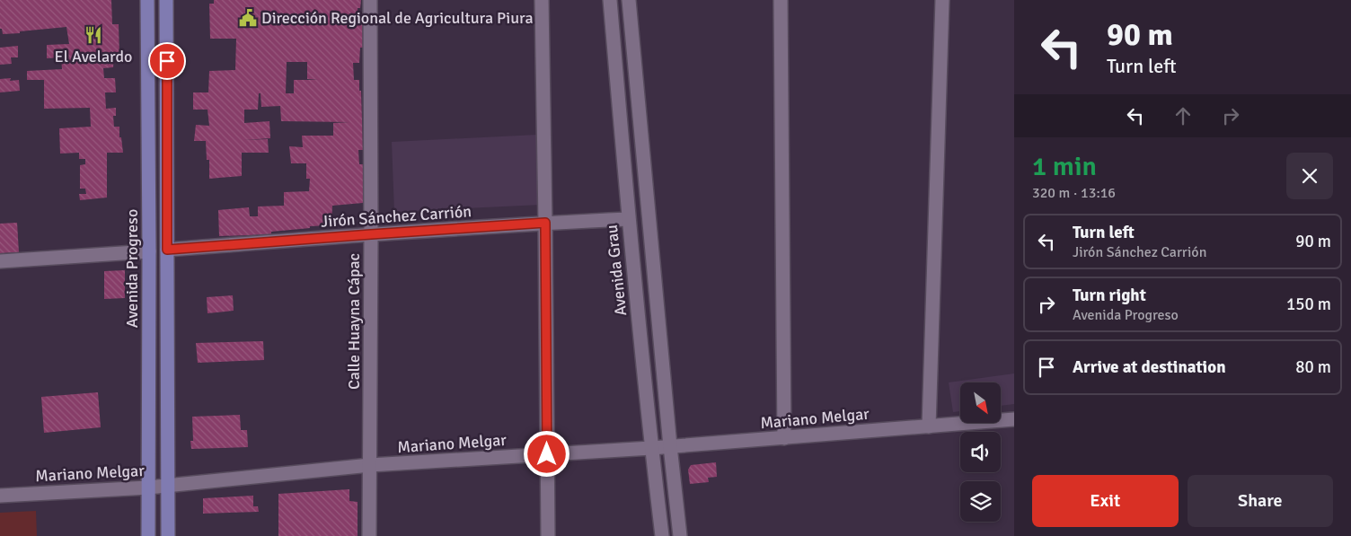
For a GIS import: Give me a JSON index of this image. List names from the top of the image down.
{
  "streets": {
    "main road": ["Avenida Progreso"],
    "street": [
      "Jirón Sánchez Carrión",
      "Avenida Grau",
      "Calle Huayna Cápac",
      "Mariano Melgar"
    ]
  },
  "crossings": [
    ["Jirón Sánchez Carrión", "Avenida Grau"],
    ["Jirón Sánchez Carrión", "Calle Huayna Cápac"],
    ["Avenida Progreso", "Mariano Melgar"],
    ["Avenida Grau", "Mariano Melgar"],
    ["Calle Huayna Cápac", "Mariano Melgar"]
  ],
  "places": {
    "public building": ["Dirección Regional de Agricultura Piura"],
    "restaurant": ["El Avelardo"]
  },
  "north": "bottom right",
  "page": {
    "turn": ["90 m", "Turn left"],
    "heading": ["1 min", "320 m · 13:16"],
    "list": [
      {
        "name": "Turn left",
        "note": "Jirón Sánchez Carrión",
        "value": "90 m"
      },
      {
        "name": "Turn right",
        "note": "Avenida Progreso",
        "value": "150 m"
      },
      {
        "name": "Arrive at destination",
        "value": "80 m"
      }
    ],
    "buttons": ["Exit", "Share"]
  }
}
